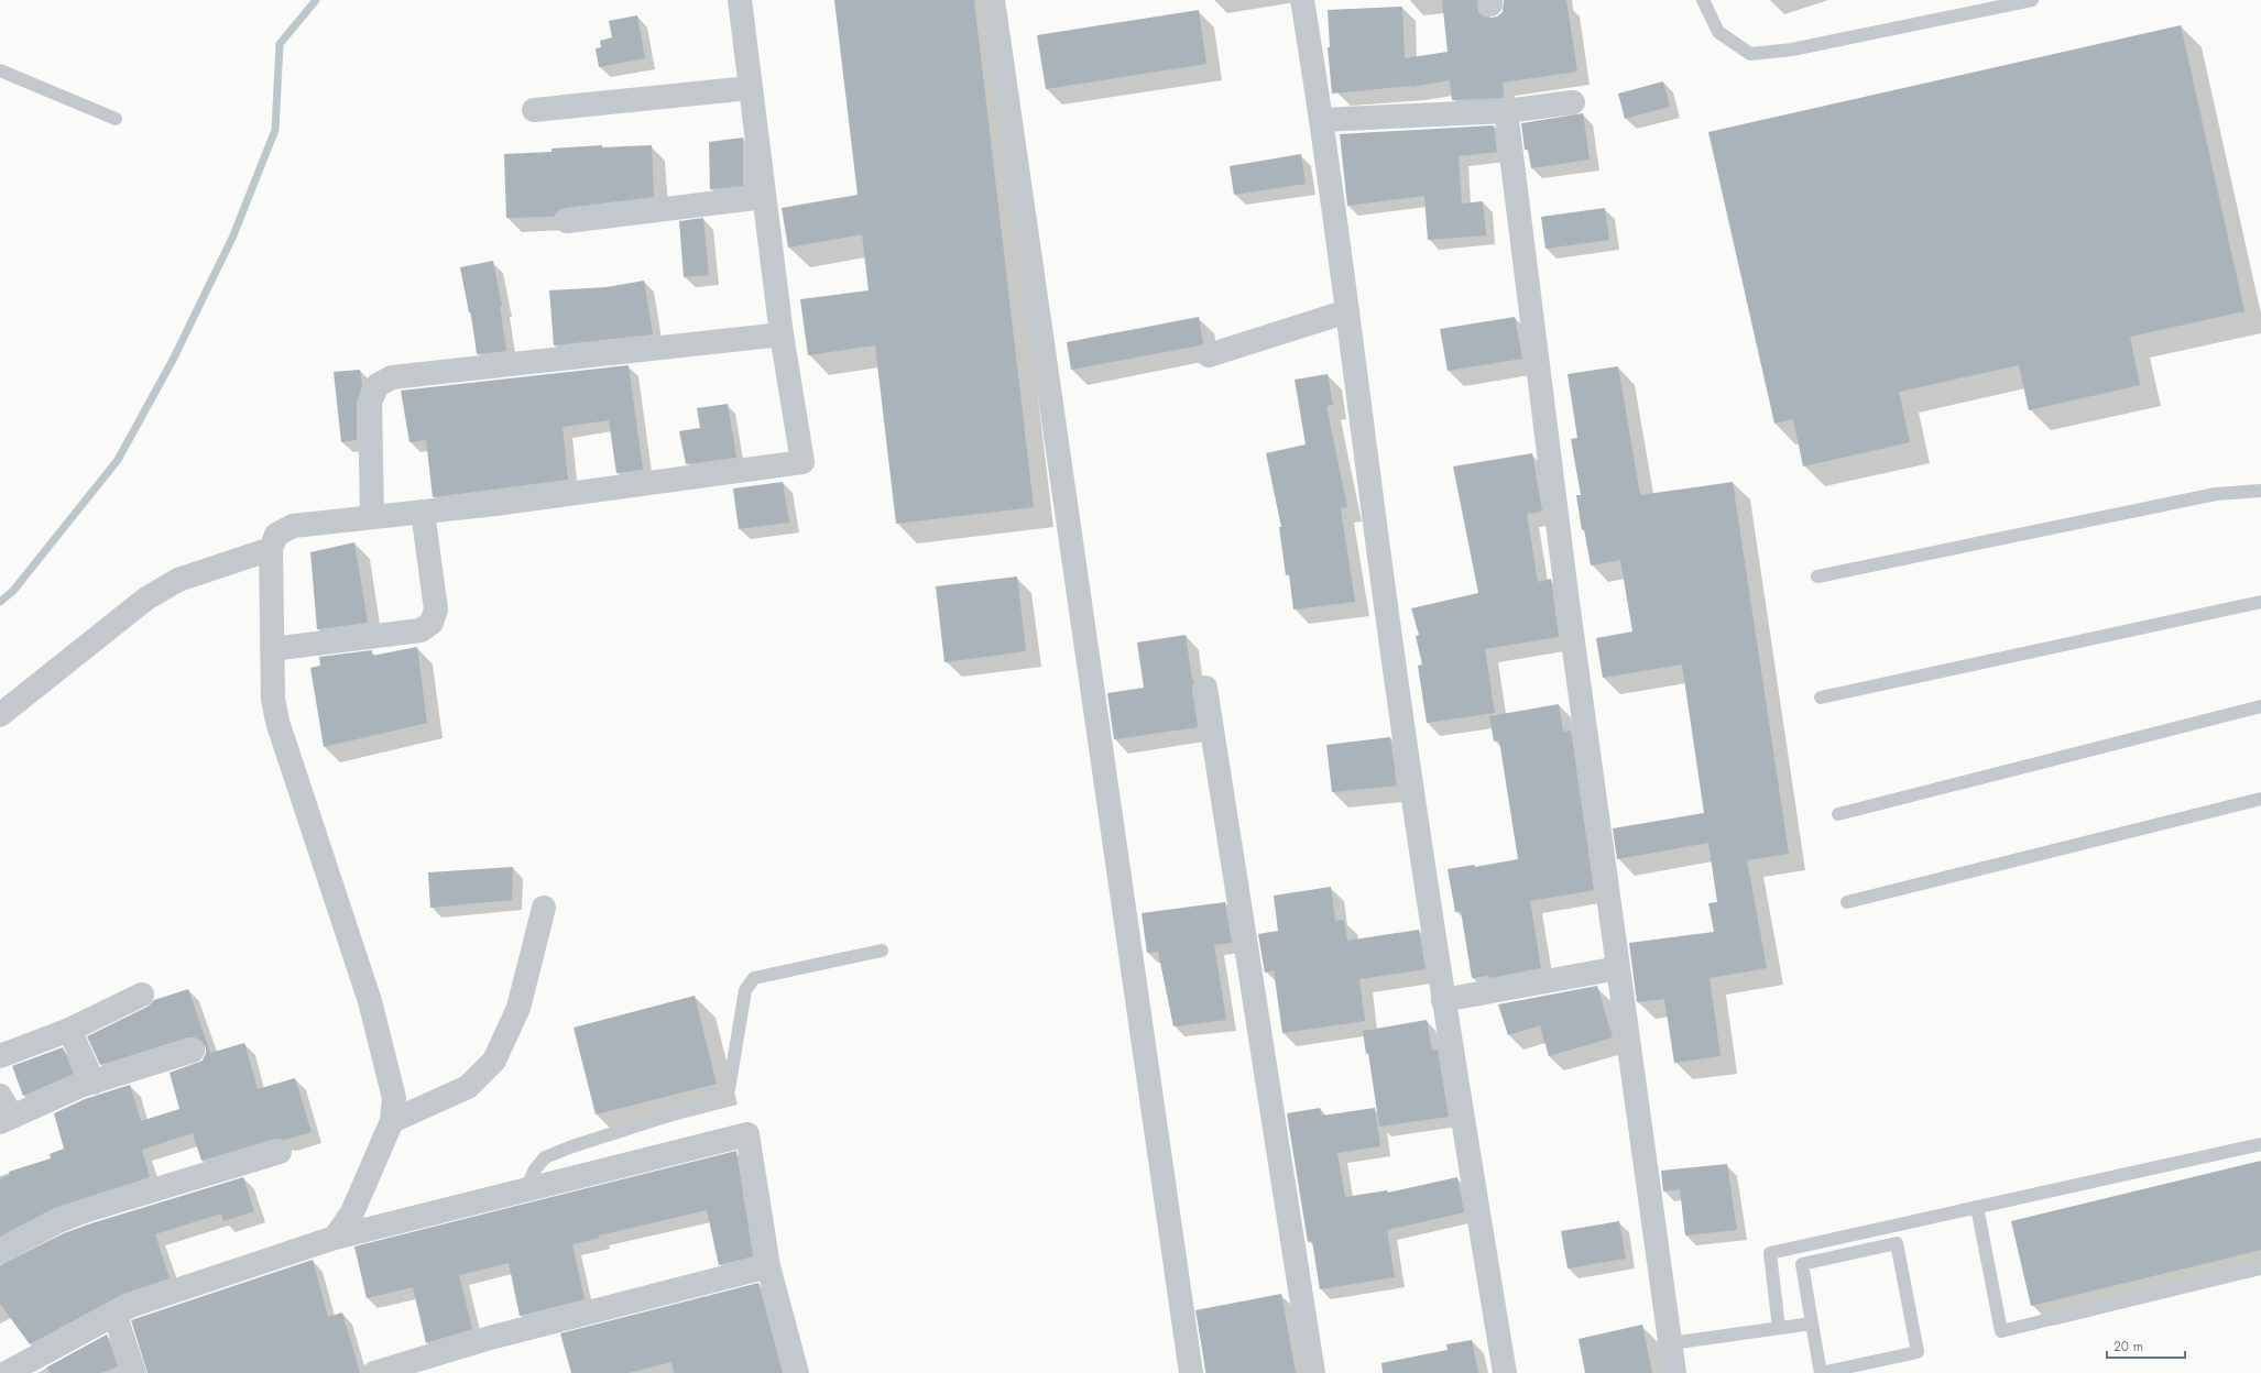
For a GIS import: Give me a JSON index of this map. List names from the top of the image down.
{
  "scale_bar": "20 m"
}
